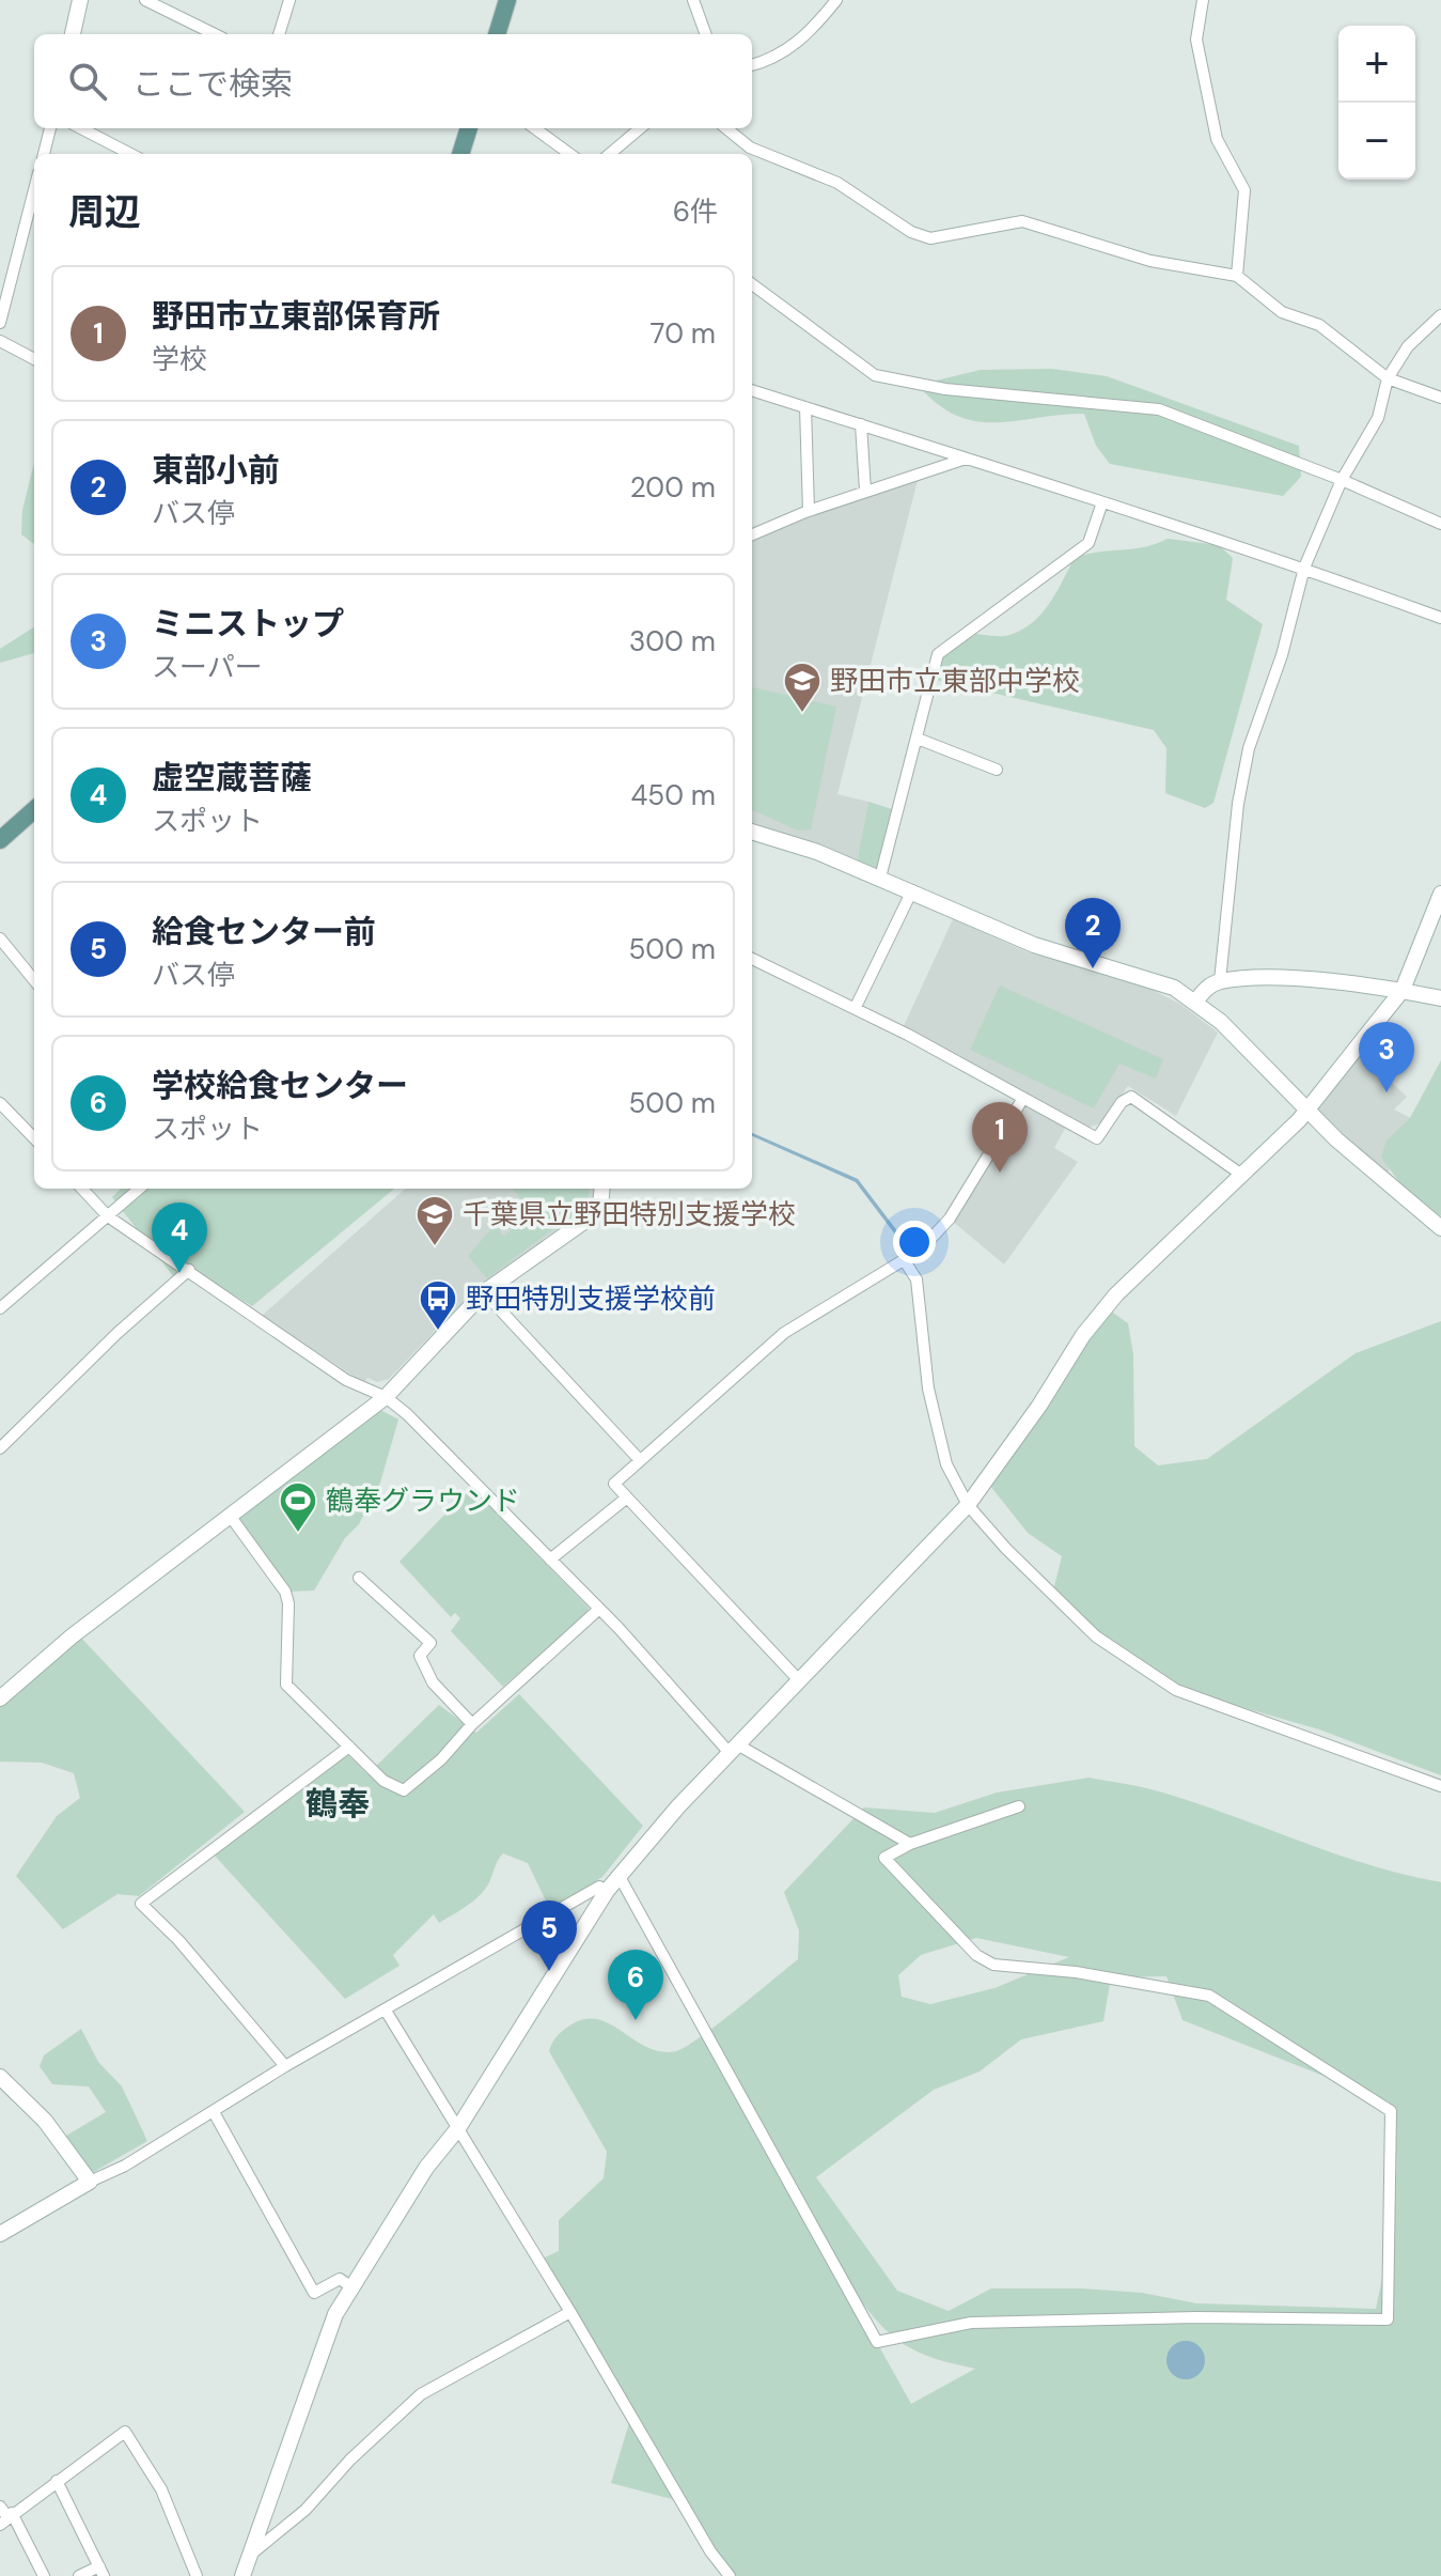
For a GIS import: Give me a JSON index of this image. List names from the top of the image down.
{
  "districts": ["鶴奉"],
  "places": {
    "school or university": ["野田市立東部中学校", "千葉県立野田特別支援学校"],
    "bus stop": ["野田特別支援学校前"],
    "sports": ["鶴奉グラウンド"]
  },
  "page": {
    "map_buttons": ["+", "−"],
    "search": "ここで検索",
    "heading": ["周辺", "6件"],
    "list": [
      {
        "mark": "1",
        "name": "野田市立東部保育所",
        "note": "学校",
        "value": "70 m"
      },
      {
        "mark": "2",
        "name": "東部小前",
        "note": "バス停",
        "value": "200 m"
      },
      {
        "mark": "3",
        "name": "ミニストップ",
        "note": "スーパー",
        "value": "300 m"
      },
      {
        "mark": "4",
        "name": "虚空蔵菩薩",
        "note": "スポット",
        "value": "450 m"
      },
      {
        "mark": "5",
        "name": "給食センター前",
        "note": "バス停",
        "value": "500 m"
      },
      {
        "mark": "6",
        "name": "学校給食センター",
        "note": "スポット",
        "value": "500 m"
      }
    ],
    "pins": [
      "2",
      "3",
      "1",
      "4",
      "5",
      "6"
    ]
  }
}
